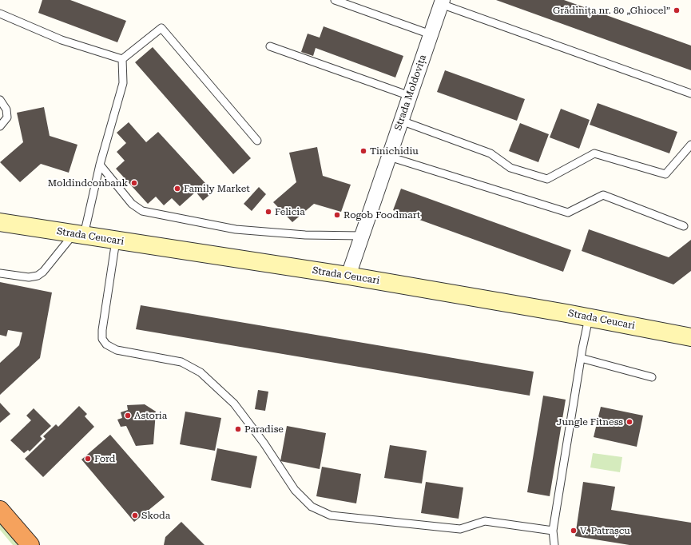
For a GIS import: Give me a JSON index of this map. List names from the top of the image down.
{
  "streets": {
    "street": ["Strada Moldovița", "Strada Ceucari"]
  },
  "crossings": [
    ["Strada Moldovița", "Strada Ceucari"]
  ],
  "places": [
    "Grădinița nr. 80 „Ghiocel”",
    "Tinichidiu",
    "Moldindconbank",
    "Family Market",
    "Felicia",
    "Rogob Foodmart",
    "Astoria",
    "Jungle Fitness",
    "Paradise",
    "Ford",
    "Skoda",
    "V. Patrașcu"
  ]
}
